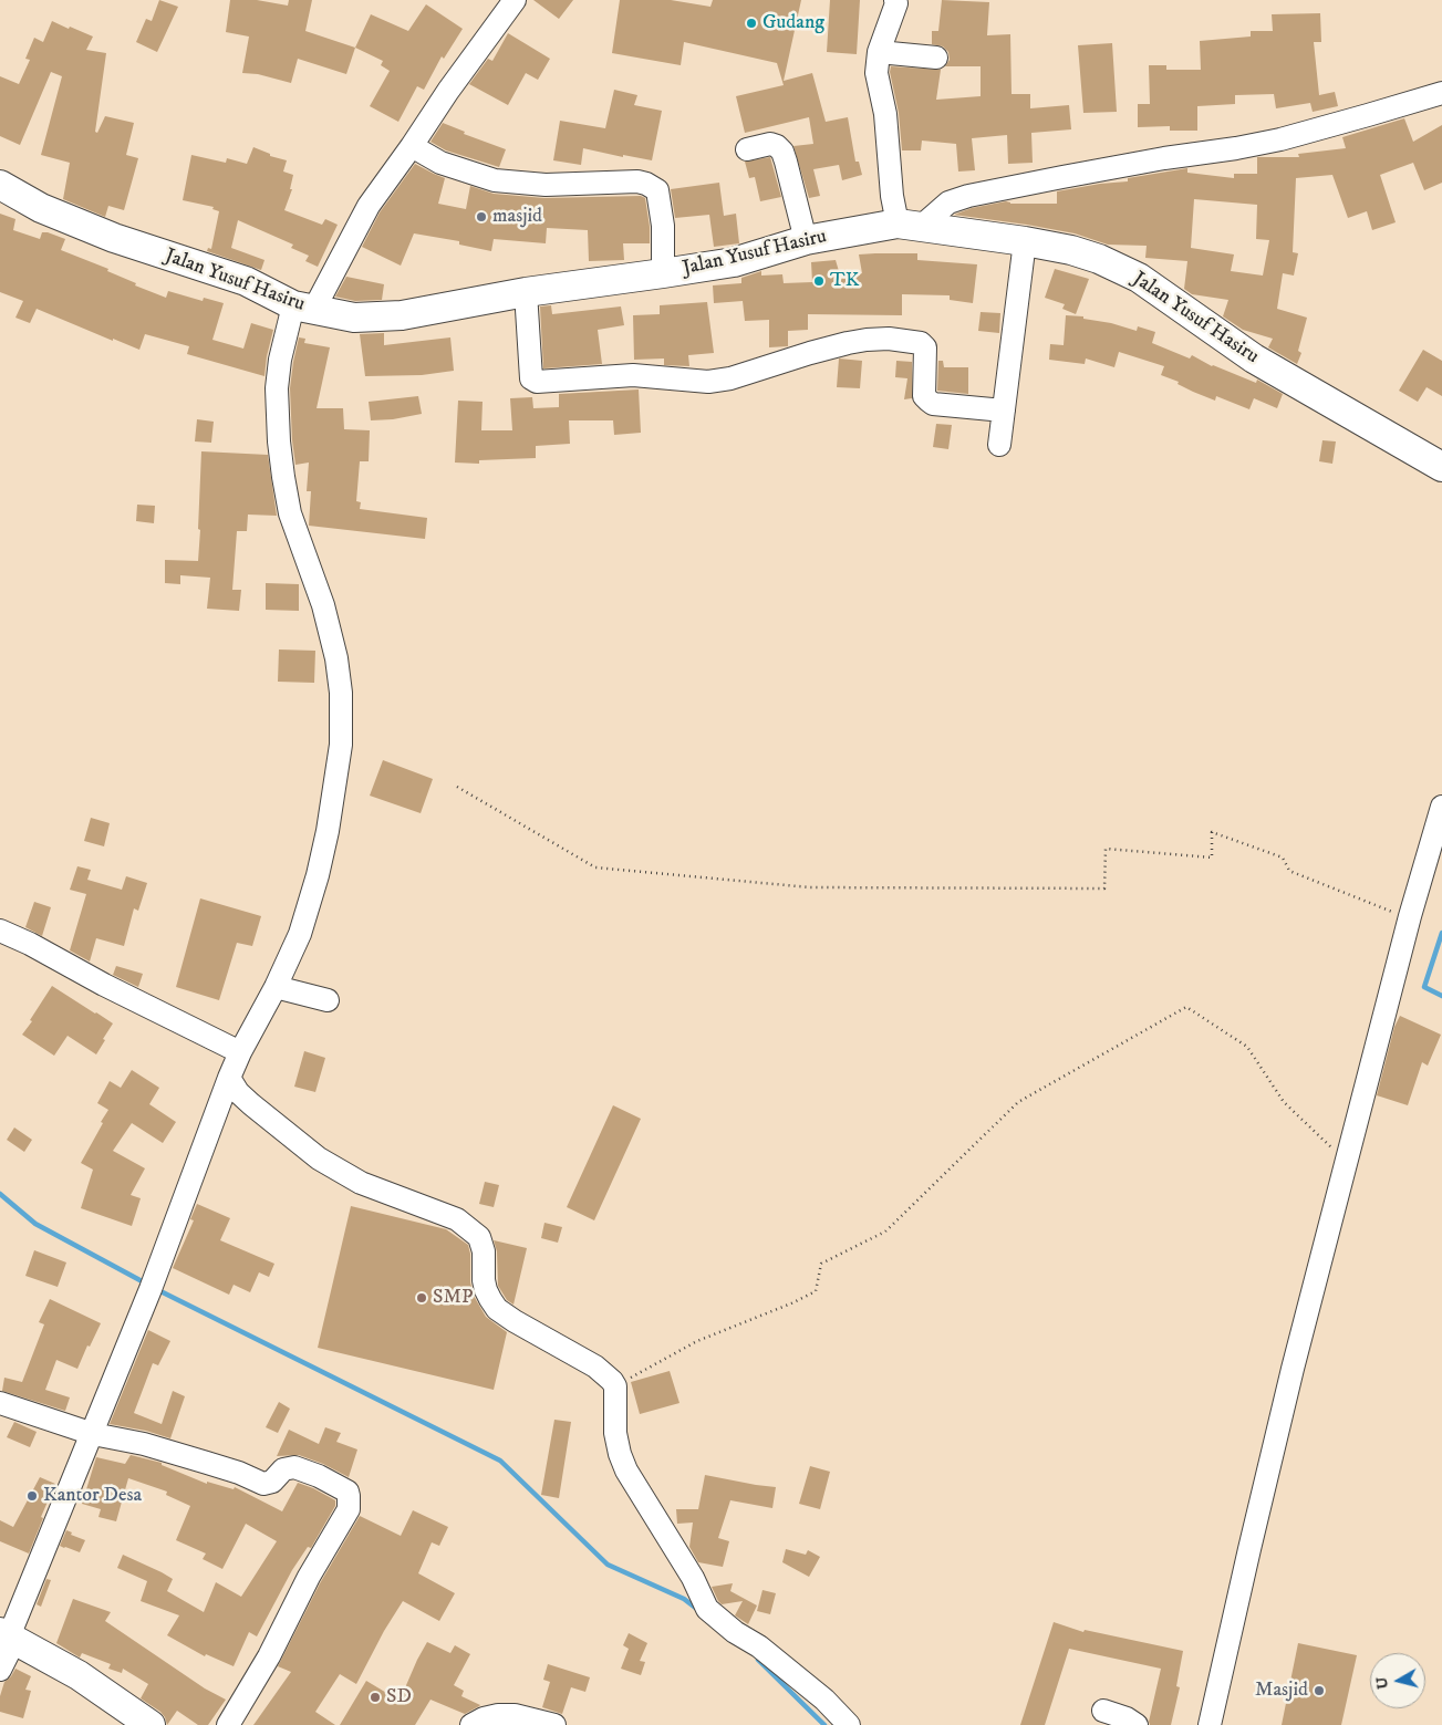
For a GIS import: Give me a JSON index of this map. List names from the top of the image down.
{
  "streets": {
    "main road": ["Jalan Yusuf Hasiru"]
  },
  "places": [
    "Gudang",
    "masjid",
    "TK",
    "SMP",
    "Kantor Desa",
    "Masjid",
    "SD"
  ],
  "north": "left"
}
